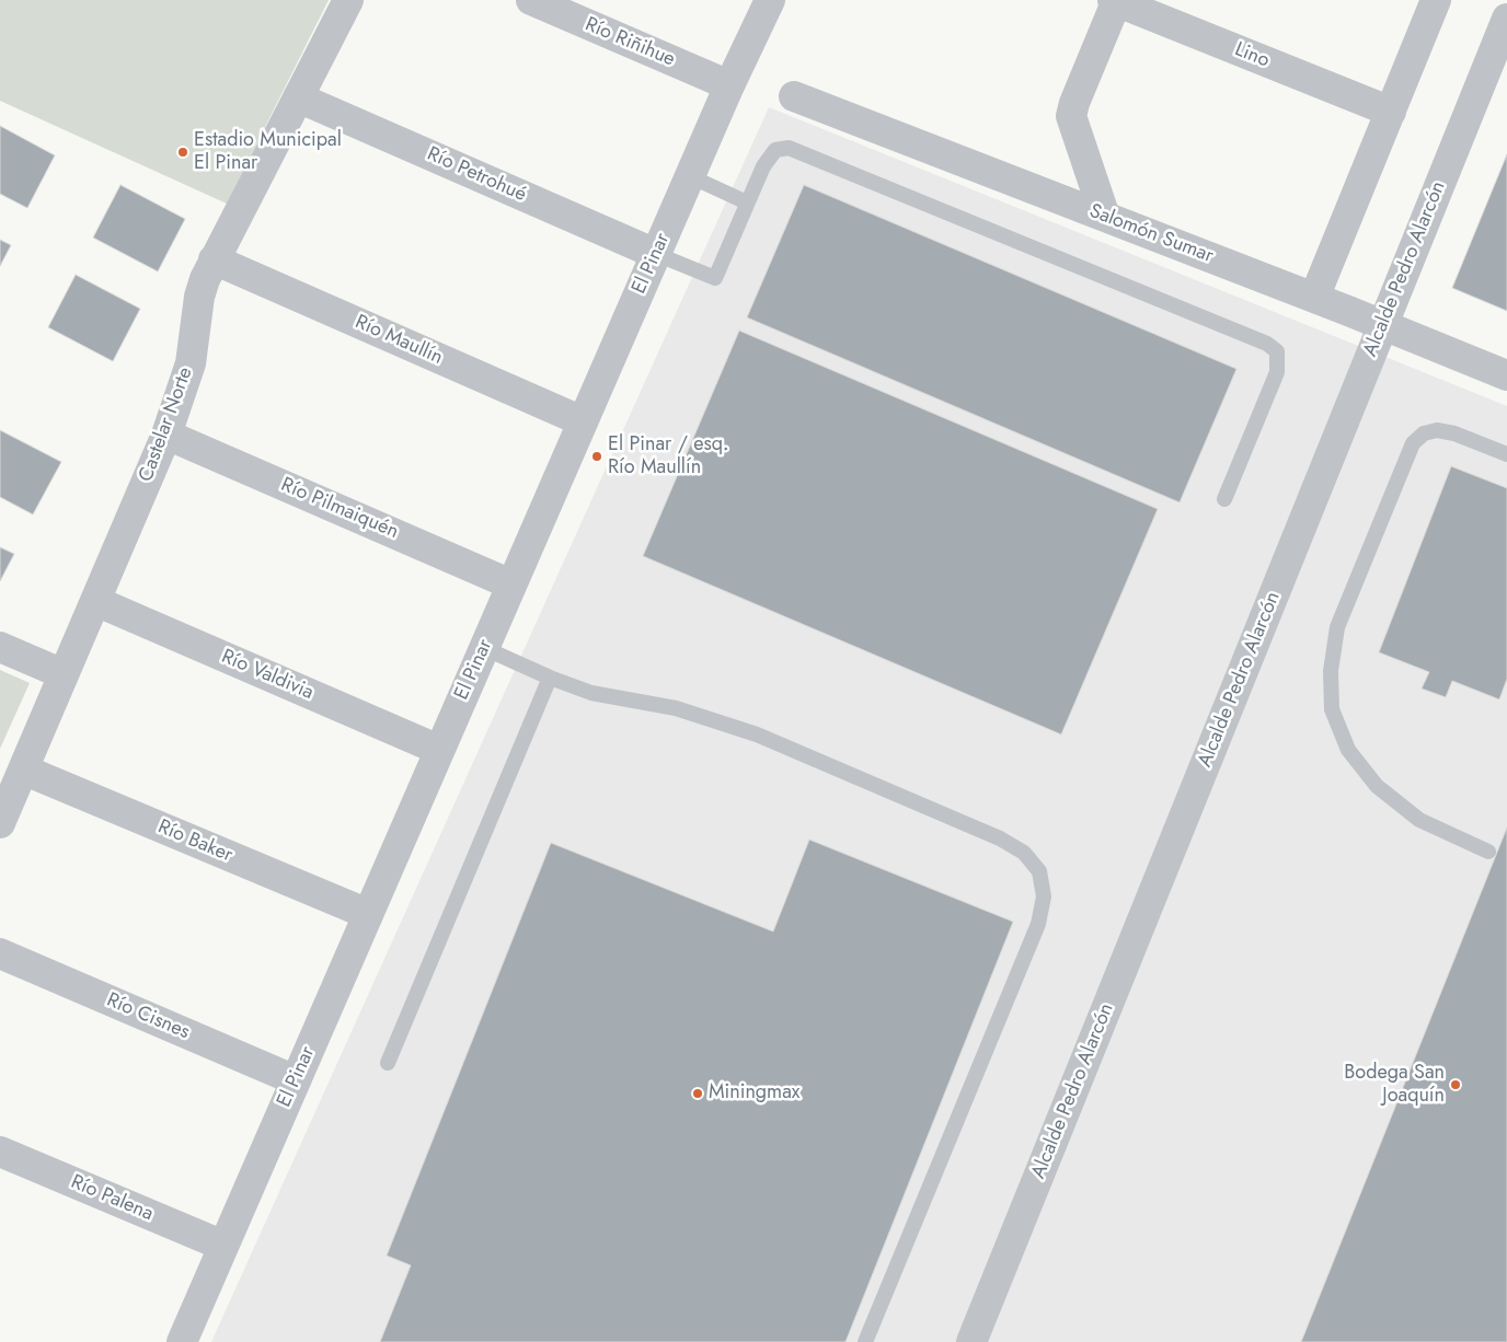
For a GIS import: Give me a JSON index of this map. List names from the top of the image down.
{
  "streets": {
    "street": [
      "Río Riñihue",
      "Lino",
      "Río Petrohué",
      "Salomón Sumar",
      "El Pinar",
      "Alcalde Pedro Alarcón",
      "Río Maullín",
      "Castelar Norte",
      "Río Pilmaiquén",
      "Río Valdivia",
      "Río Baker",
      "Río Cisnes",
      "Río Palena"
    ]
  },
  "crossings": [
    ["Río Riñihue", "El Pinar"],
    ["Río Petrohué", "El Pinar"],
    ["Río Petrohué", "Castelar Norte"],
    ["Salomón Sumar", "Alcalde Pedro Alarcón"],
    ["El Pinar", "Río Maullín"],
    ["El Pinar", "Río Pilmaiquén"],
    ["El Pinar", "Río Valdivia"],
    ["El Pinar", "Río Baker"],
    ["El Pinar", "Río Cisnes"],
    ["El Pinar", "Río Palena"],
    ["Río Maullín", "Castelar Norte"],
    ["Castelar Norte", "Río Pilmaiquén"],
    ["Castelar Norte", "Río Valdivia"],
    ["Castelar Norte", "Río Baker"]
  ],
  "places": [
    "Estadio Municipal El Pinar",
    "El Pinar / esq. Río Maullín",
    "Bodega San Joaquín",
    "Miningmax"
  ]
}
